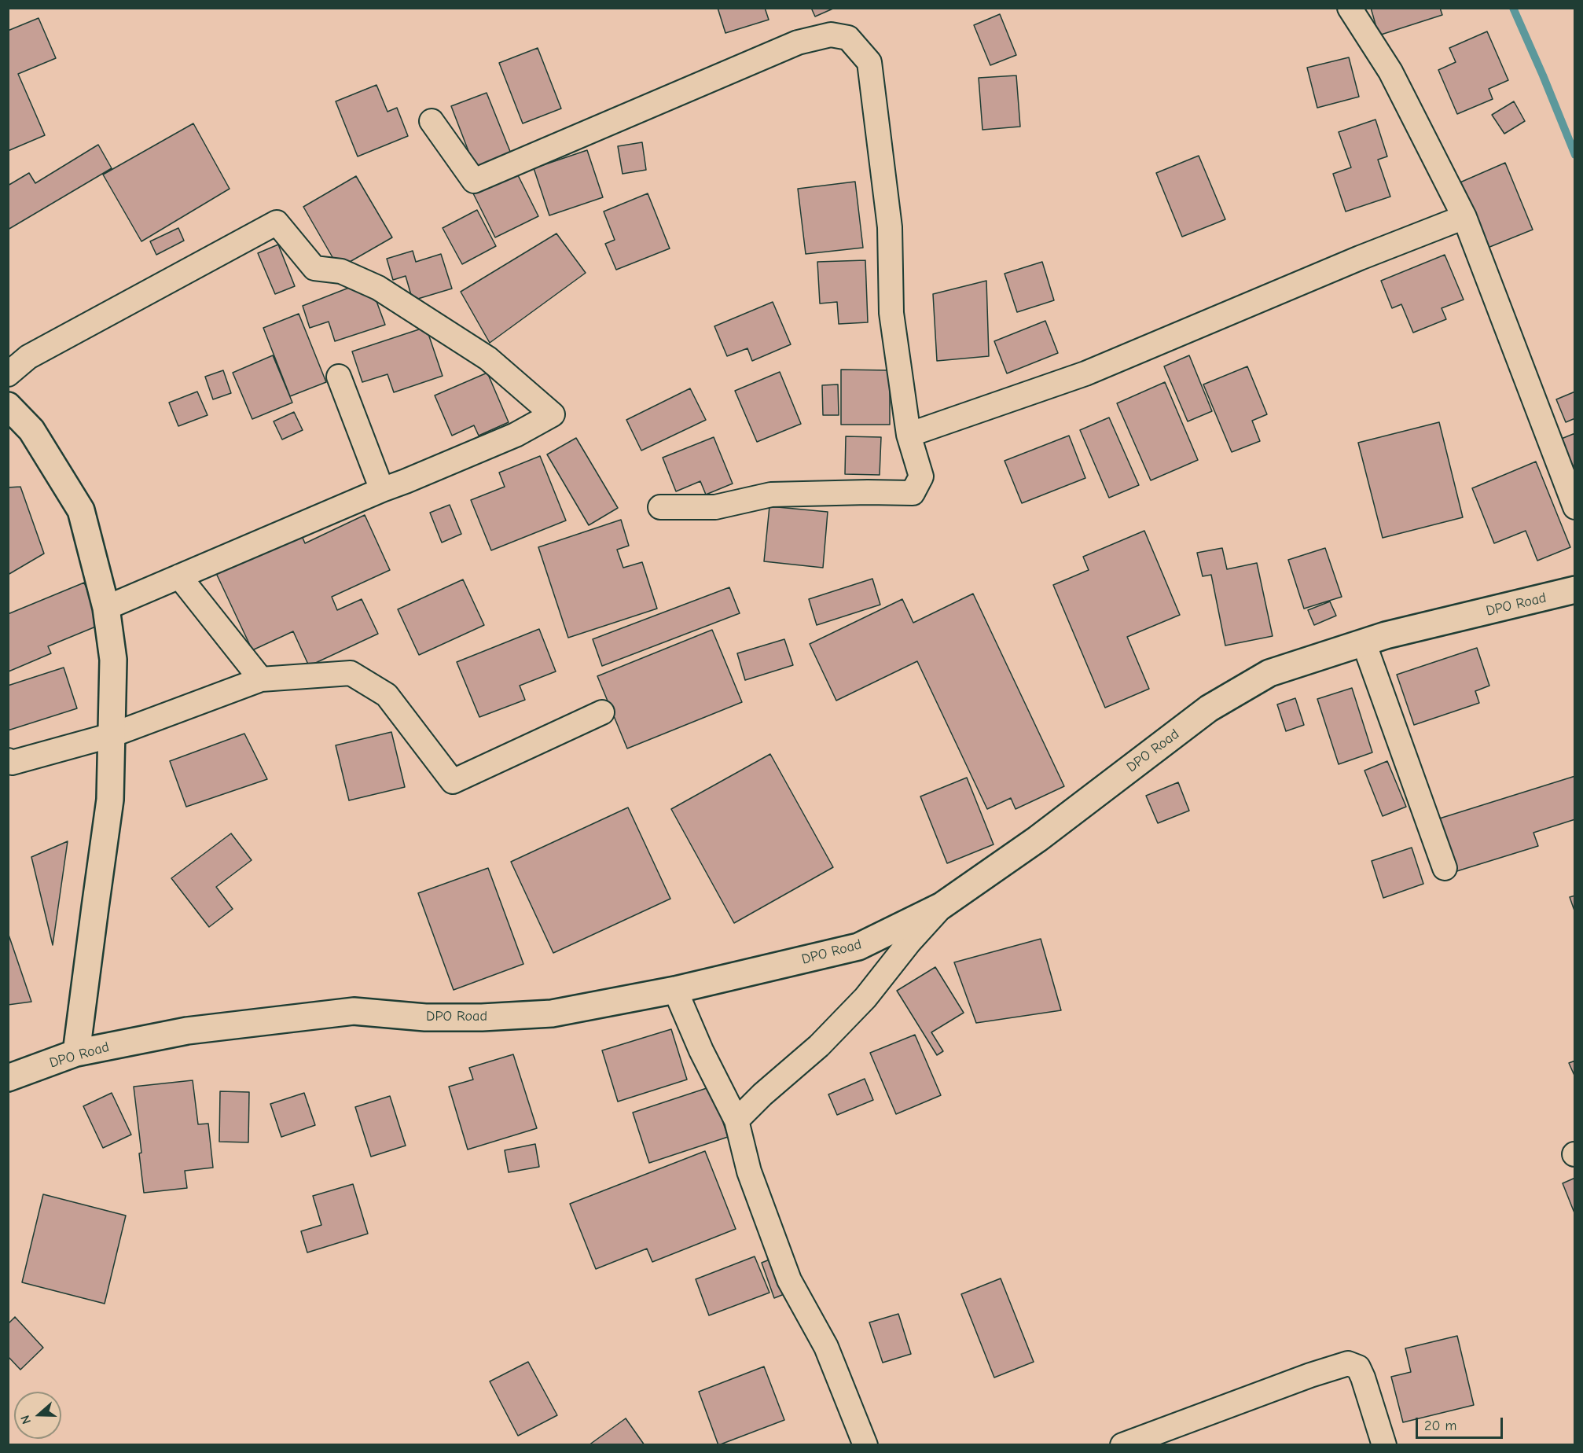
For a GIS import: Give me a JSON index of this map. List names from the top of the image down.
{
  "streets": {
    "street": ["DPO Road"]
  },
  "scale_bar": "20 m",
  "north": "left"
}
